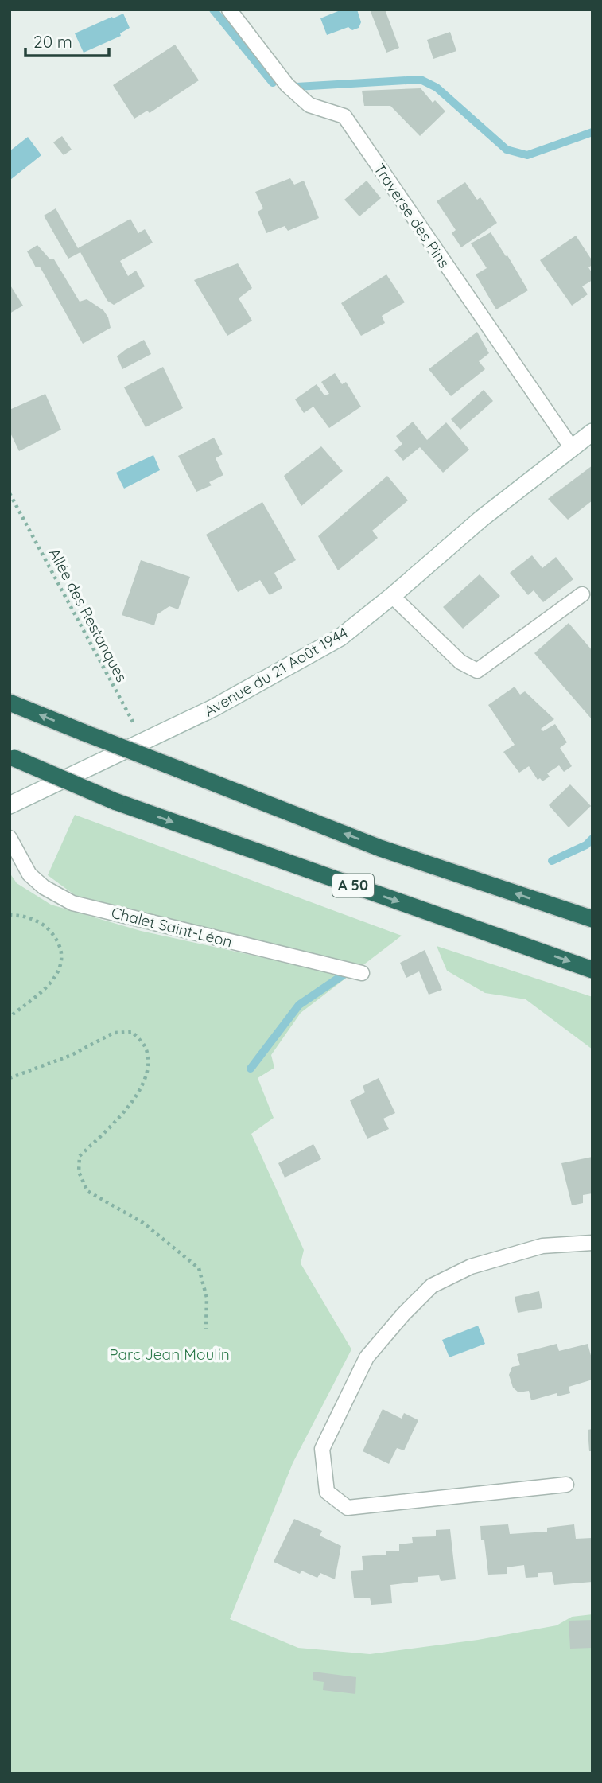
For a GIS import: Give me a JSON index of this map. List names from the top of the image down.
{
  "streets": {
    "highway": ["A 50"],
    "main road": ["Avenue du 21 Août 1944"],
    "lane": ["Traverse des Pins", "Chalet Saint-Léon"],
    "path": ["Allée des Restanques"]
  },
  "crossings": [
    ["Traverse des Pins", "Avenue du 21 Août 1944"],
    ["Allée des Restanques", "Avenue du 21 Août 1944"]
  ],
  "parks": ["Parc Jean Moulin"],
  "scale_bar": "20 m"
}
